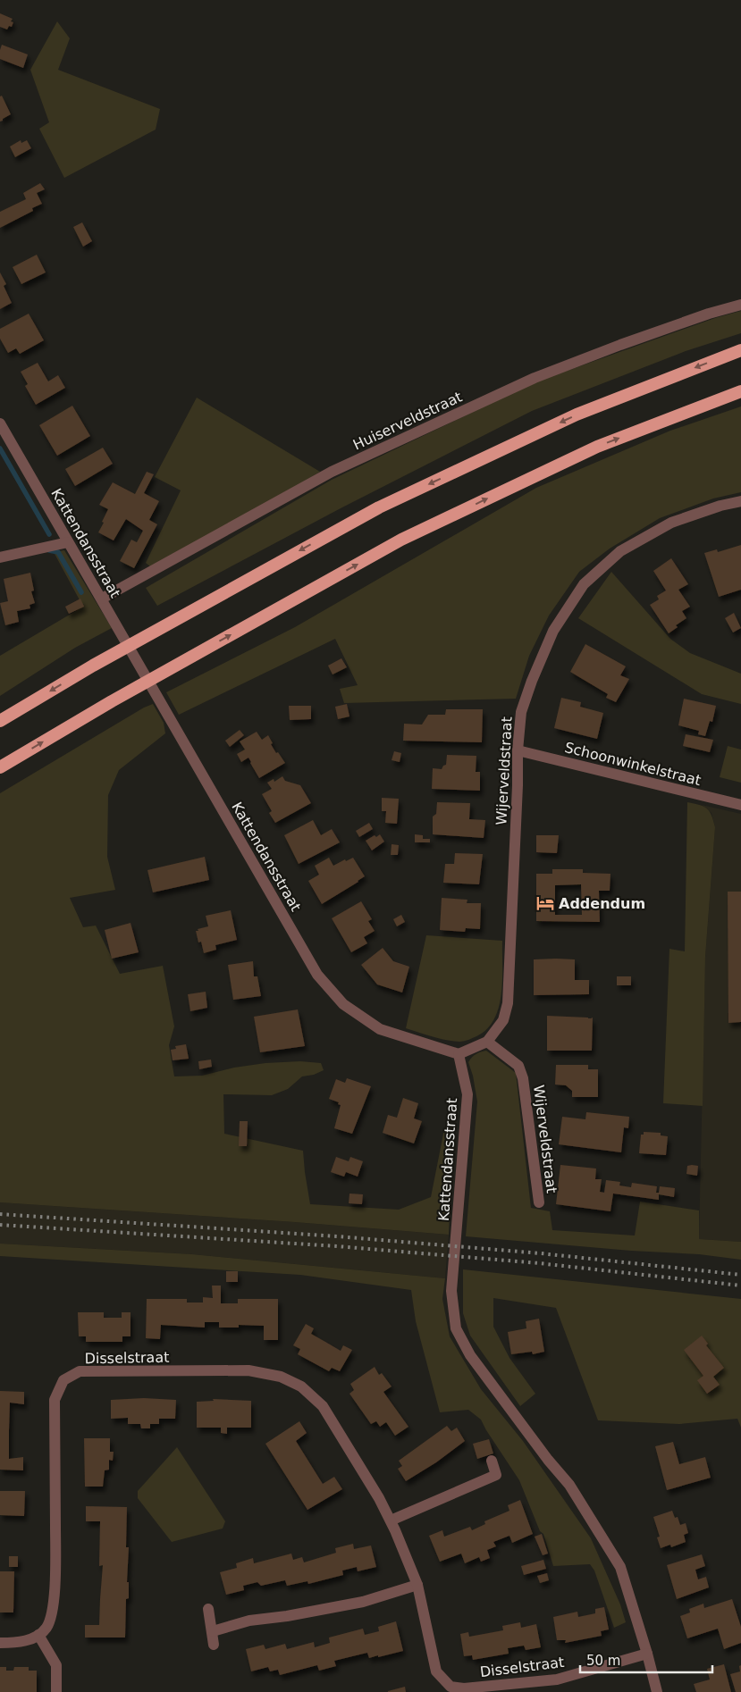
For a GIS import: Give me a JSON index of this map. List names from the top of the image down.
{
  "streets": {
    "street": [
      "Huiserveldstraat",
      "Kattendansstraat",
      "Schoonwinkelstraat",
      "Wijerveldstraat",
      "Disselstraat"
    ]
  },
  "crossings": [
    ["Huiserveldstraat", "Kattendansstraat"],
    ["Kattendansstraat", "Wijerveldstraat"],
    ["Kattendansstraat", "Disselstraat"],
    ["Schoonwinkelstraat", "Wijerveldstraat"]
  ],
  "places": {
    "hotel": ["Addendum"]
  },
  "scale_bar": "50 m"
}
